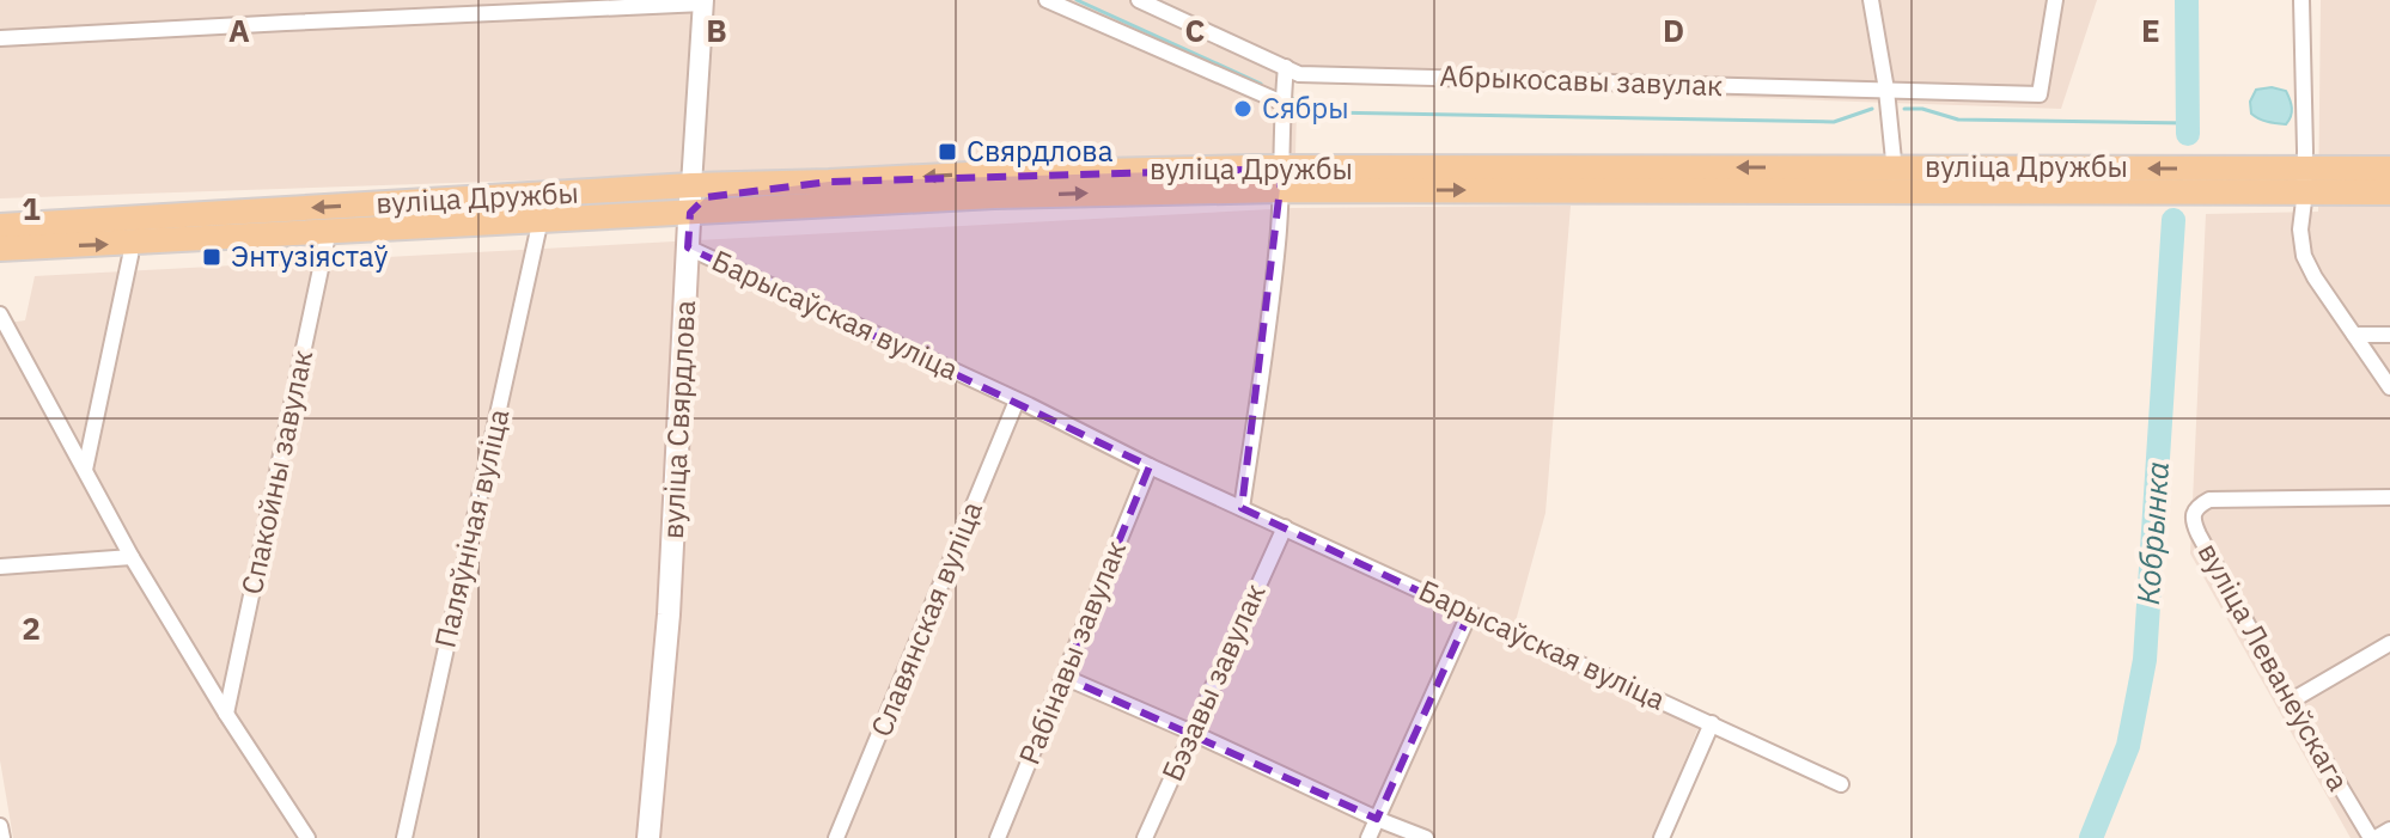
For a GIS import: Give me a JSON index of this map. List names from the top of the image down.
{
  "streets": {
    "main road": ["вуліца Дружбы", "вуліца Свярдлова"],
    "street": [
      "Абрыкосавы завулак",
      "Барысаўская вуліца",
      "Спакойны завулак",
      "Паляўнічая вуліца",
      "Славянская вуліца",
      "Рабінавы завулак",
      "вуліца Леванеўскага",
      "Бэзавы завулак"
    ]
  },
  "crossings": [
    ["вуліца Дружбы", "вуліца Свярдлова"],
    ["вуліца Дружбы", "Спакойны завулак"],
    ["вуліца Дружбы", "Паляўнічая вуліца"],
    ["Барысаўская вуліца", "вуліца Свярдлова"],
    ["Барысаўская вуліца", "Славянская вуліца"],
    ["Барысаўская вуліца", "Рабінавы завулак"],
    ["Барысаўская вуліца", "Бэзавы завулак"]
  ],
  "water": ["Кобрынка"],
  "places": {
    "other": ["Сябры"],
    "transit": ["Свярдлова", "Энтузіястаў"]
  },
  "grid": {
    "columns": [
      "A",
      "B",
      "C",
      "D",
      "E"
    ],
    "rows": ["1", "2"]
  }
}
